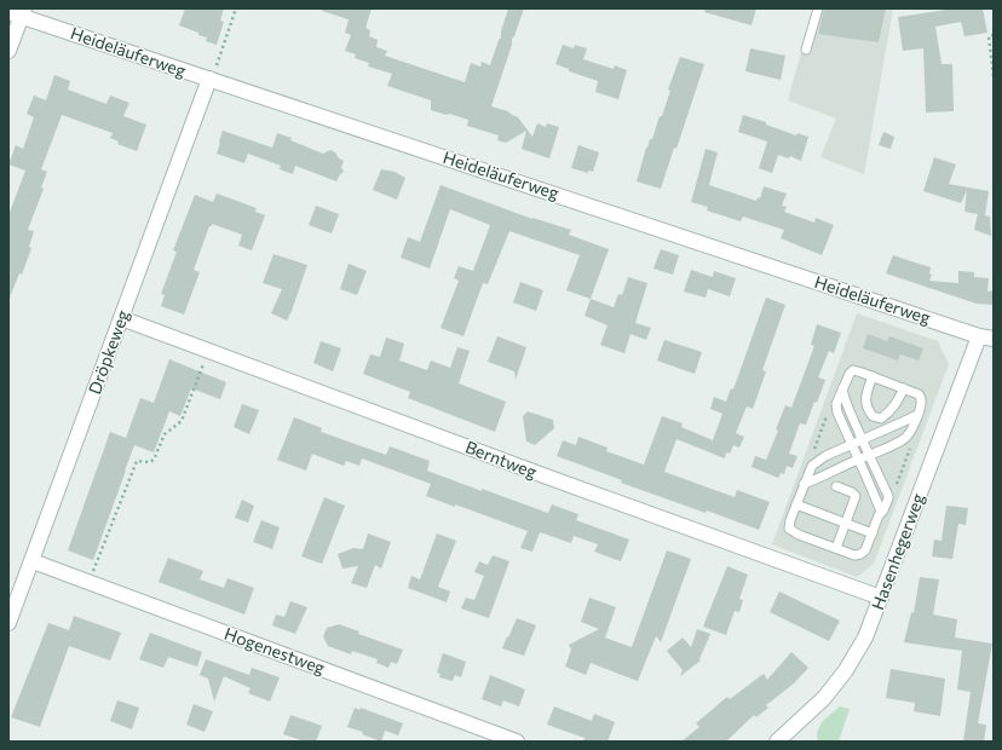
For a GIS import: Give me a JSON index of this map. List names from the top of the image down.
{
  "streets": {
    "street": [
      "Heideläuferweg",
      "Dröpkeweg",
      "Berntweg",
      "Hasenhegerweg",
      "Hogenestweg"
    ]
  },
  "crossings": [
    ["Heideläuferweg", "Dröpkeweg"],
    ["Heideläuferweg", "Hasenhegerweg"],
    ["Dröpkeweg", "Berntweg"],
    ["Dröpkeweg", "Hogenestweg"],
    ["Berntweg", "Hasenhegerweg"]
  ]
}
